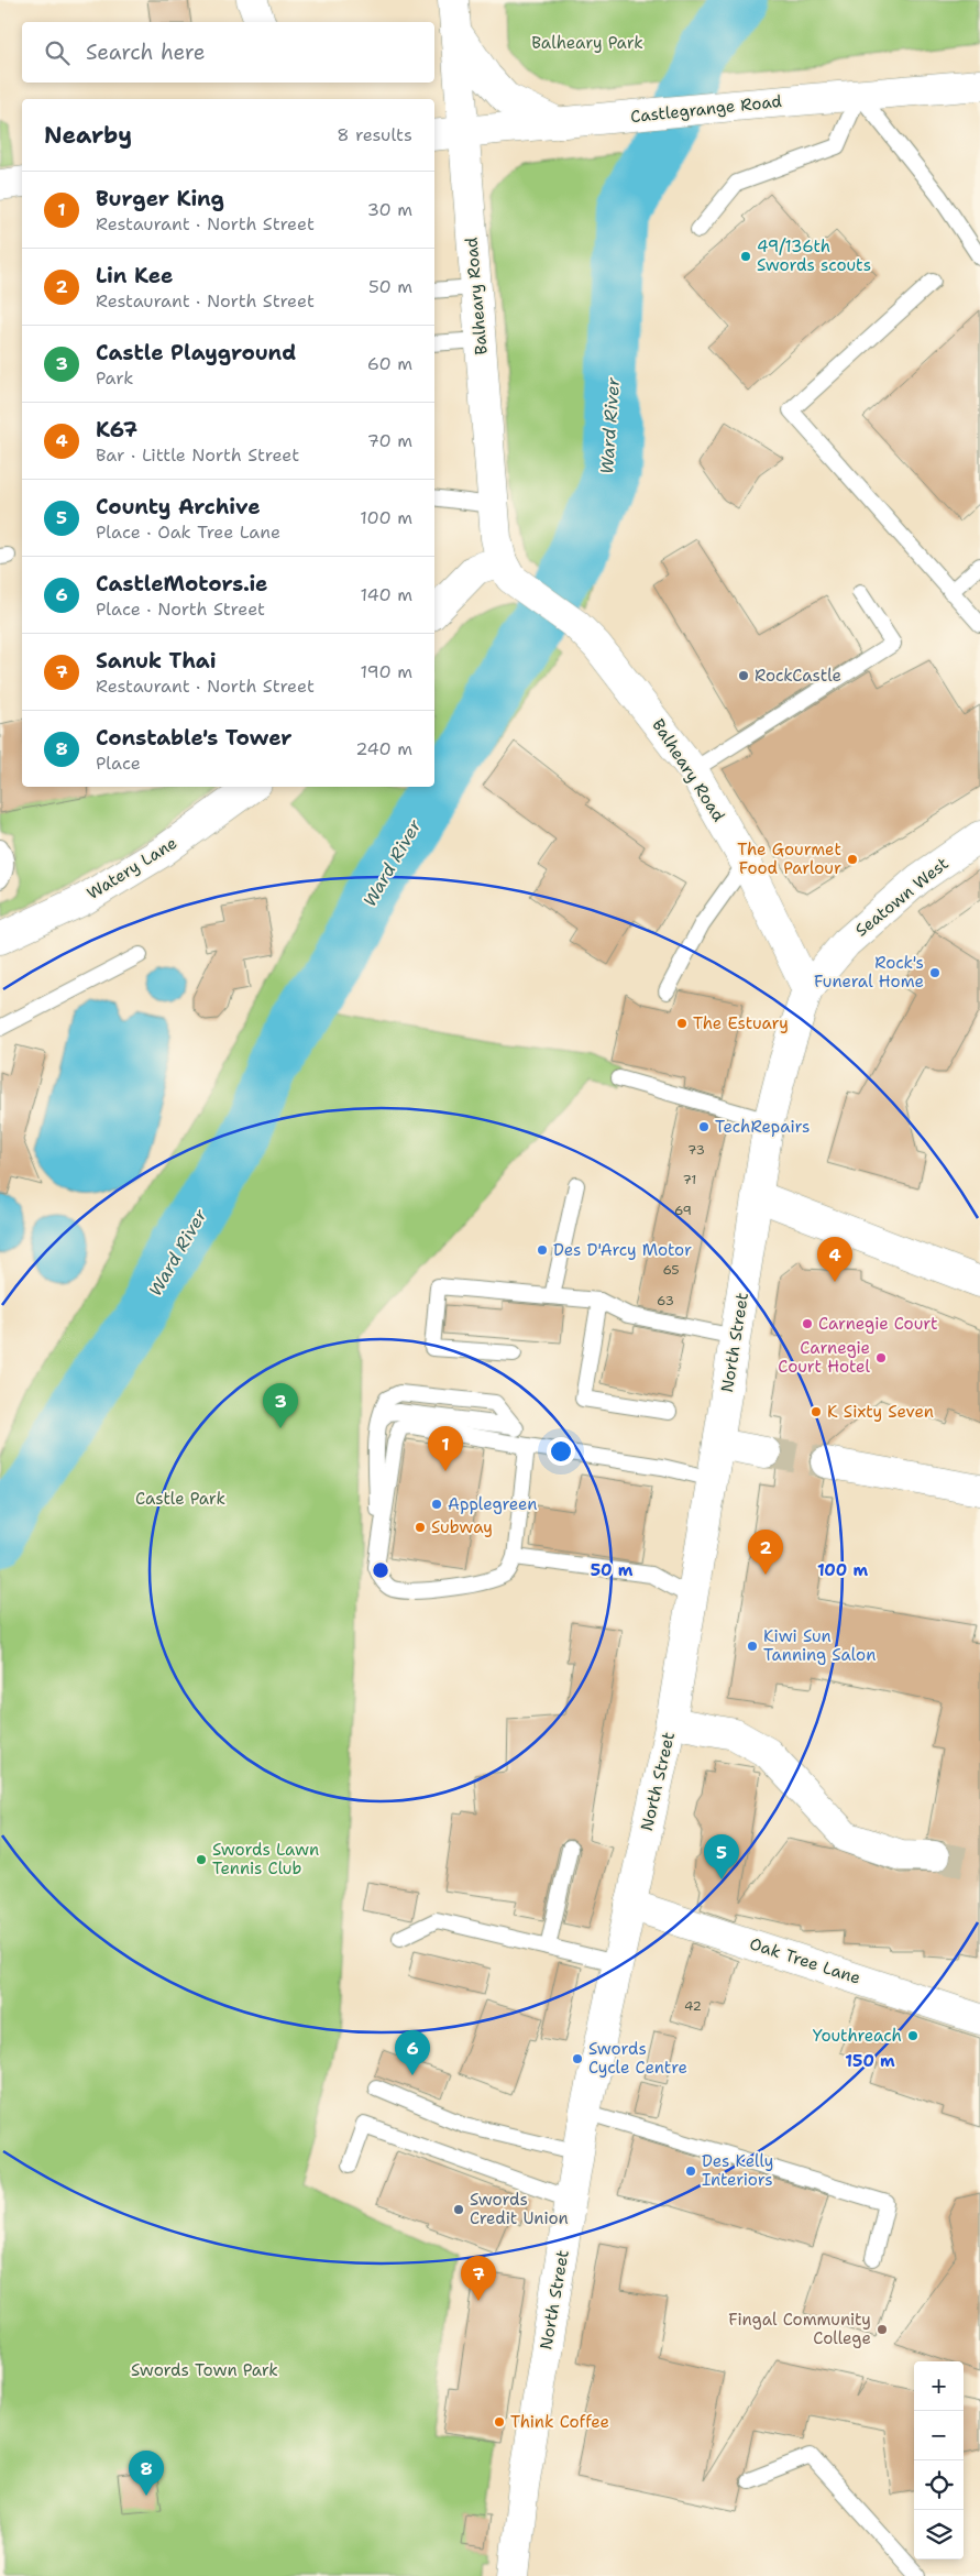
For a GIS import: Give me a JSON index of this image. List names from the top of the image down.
{
  "streets": {
    "main road": [
      "Castlegrange Road",
      "Balheary Road",
      "Watery Lane",
      "Seatown West",
      "North Street",
      "Oak Tree Lane"
    ]
  },
  "crossings": [
    ["Castlegrange Road", "Balheary Road"],
    ["Balheary Road", "Seatown West"],
    ["Balheary Road", "North Street"],
    ["Seatown West", "North Street"],
    ["North Street", "Oak Tree Lane"]
  ],
  "water": ["Ward River"],
  "parks": ["Balheary Park", "Castle Park", "Swords Town Park"],
  "places": [
    "49/136th Swords scouts",
    "RockCastle",
    "The Gourmet Food Parlour",
    "Rock's Funeral Home",
    "The Estuary",
    "TechRepairs",
    "Des D'Arcy Motor",
    "Carnegie Court",
    "Carnegie Court Hotel",
    "K Sixty Seven",
    "Applegreen",
    "Subway",
    "Kiwi Sun Tanning Salon",
    "Swords Lawn Tennis Club",
    "Youthreach",
    "Swords Cycle Centre",
    "Des Kelly Interiors",
    "Swords Credit Union",
    "Fingal Community College",
    "Think Coffee"
  ],
  "house_numbers": [
    "73",
    "71",
    "69",
    "65",
    "63",
    "42"
  ],
  "page": {
    "search": "Search here",
    "heading": ["Nearby", "8 results"],
    "list": [
      {
        "mark": "1",
        "name": "Burger King",
        "note": "Restaurant · North Street",
        "value": "30 m"
      },
      {
        "mark": "2",
        "name": "Lin Kee",
        "note": "Restaurant · North Street",
        "value": "50 m"
      },
      {
        "mark": "3",
        "name": "Castle Playground",
        "note": "Park",
        "value": "60 m"
      },
      {
        "mark": "4",
        "name": "K67",
        "note": "Bar · Little North Street",
        "value": "70 m"
      },
      {
        "mark": "5",
        "name": "County Archive",
        "note": "Place · Oak Tree Lane",
        "value": "100 m"
      },
      {
        "mark": "6",
        "name": "CastleMotors.ie",
        "note": "Place · North Street",
        "value": "140 m"
      },
      {
        "mark": "7",
        "name": "Sanuk Thai",
        "note": "Restaurant · North Street",
        "value": "190 m"
      },
      {
        "mark": "8",
        "name": "Constable's Tower",
        "note": "Place",
        "value": "240 m"
      }
    ],
    "pins": [
      "4",
      "3",
      "1",
      "2",
      "5",
      "6",
      "7",
      "8"
    ],
    "map_buttons": ["+", "−"]
  },
  "rings": ["50 m", "100 m", "150 m"]
}
